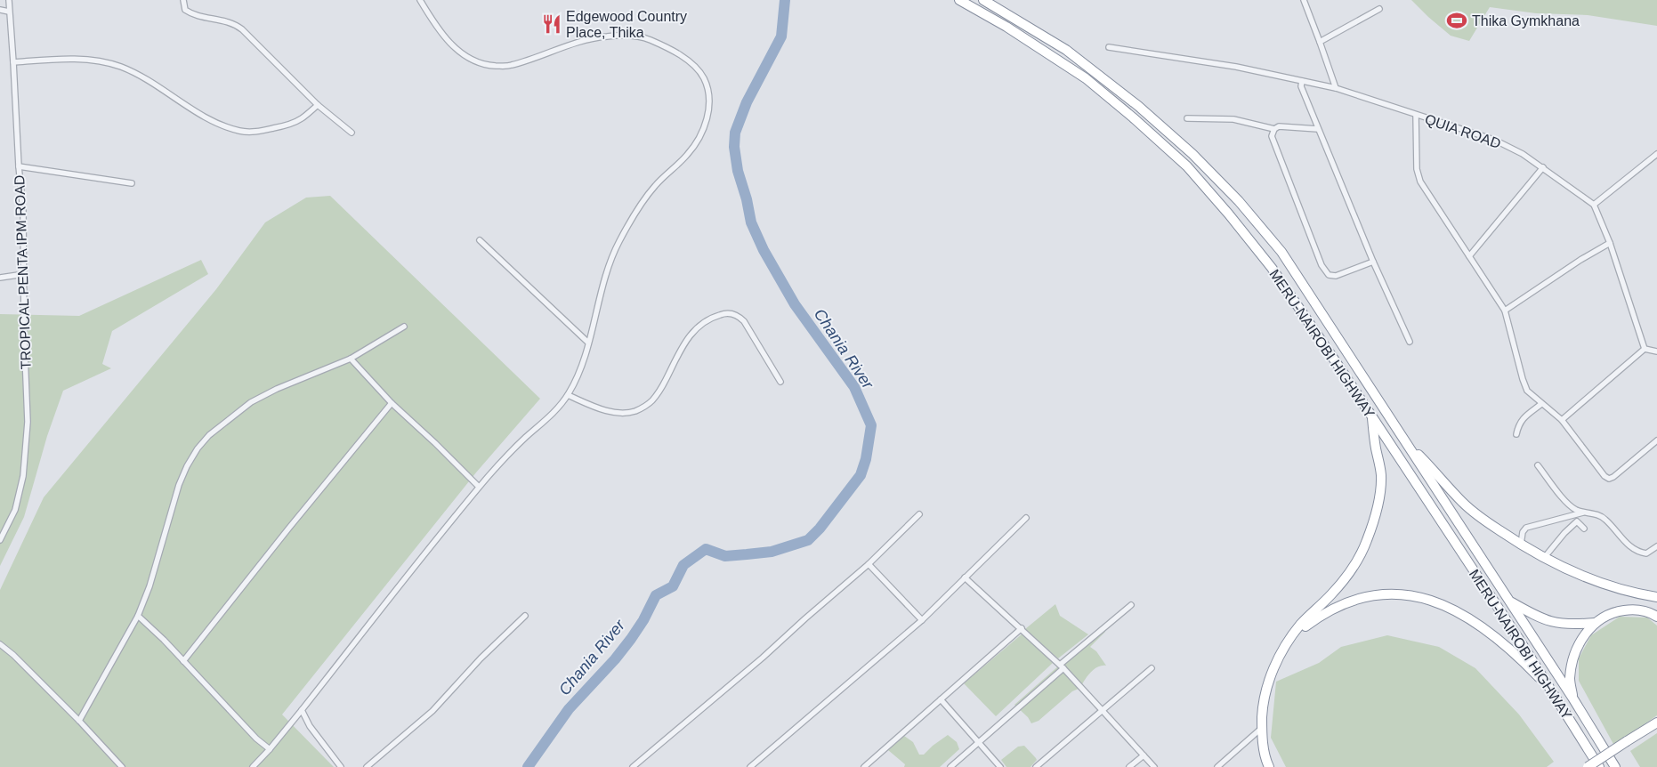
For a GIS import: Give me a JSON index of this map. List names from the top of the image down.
{
  "streets": {
    "highway": ["MERU-NAIROBI HIGHWAY"],
    "street": ["QUIA ROAD", "TROPICAL PENTA IPM ROAD"]
  },
  "water": ["Chania River"],
  "places": {
    "sports": ["Thika Gymkhana"],
    "restaurant": ["Edgewood Country Place, Thika"]
  }
}
